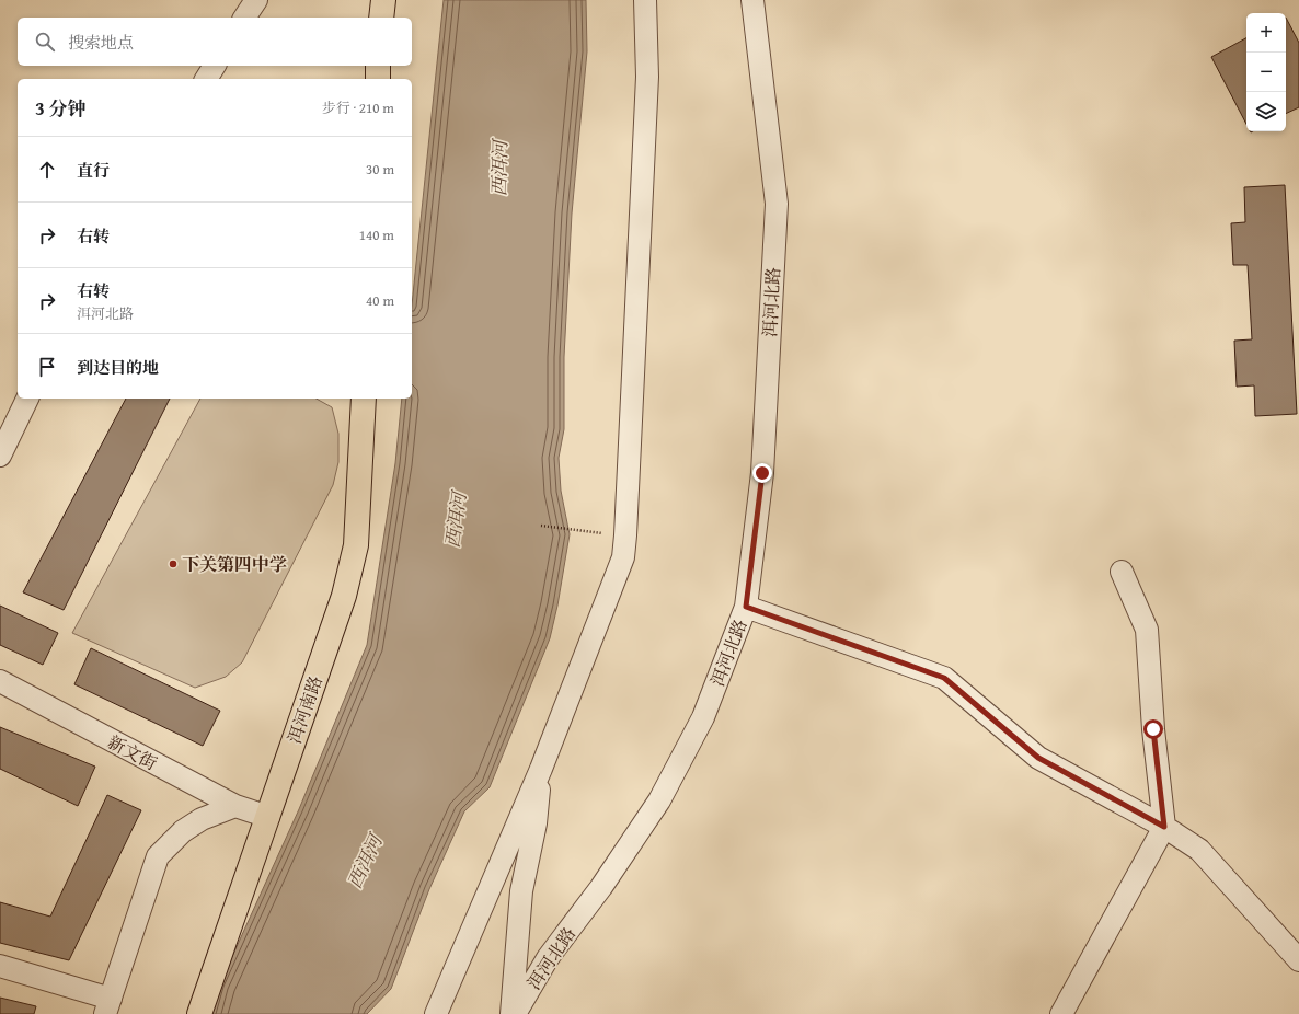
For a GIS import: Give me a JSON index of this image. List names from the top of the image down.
{
  "streets": {
    "main road": ["洱河南路"],
    "street": ["洱河北路", "新文街"]
  },
  "crossings": [
    ["洱河南路", "新文街"]
  ],
  "water": ["西洱河"],
  "places": ["下关第四中学"],
  "page": {
    "map_buttons": ["+", "−"],
    "search": "搜索地点",
    "heading": ["3 分钟", "步行 · 210 m"],
    "list": [
      ["直行", "30 m"],
      ["右转", "140 m"],
      ["右转", "洱河北路", "40 m"],
      "到达目的地"
    ]
  }
}
